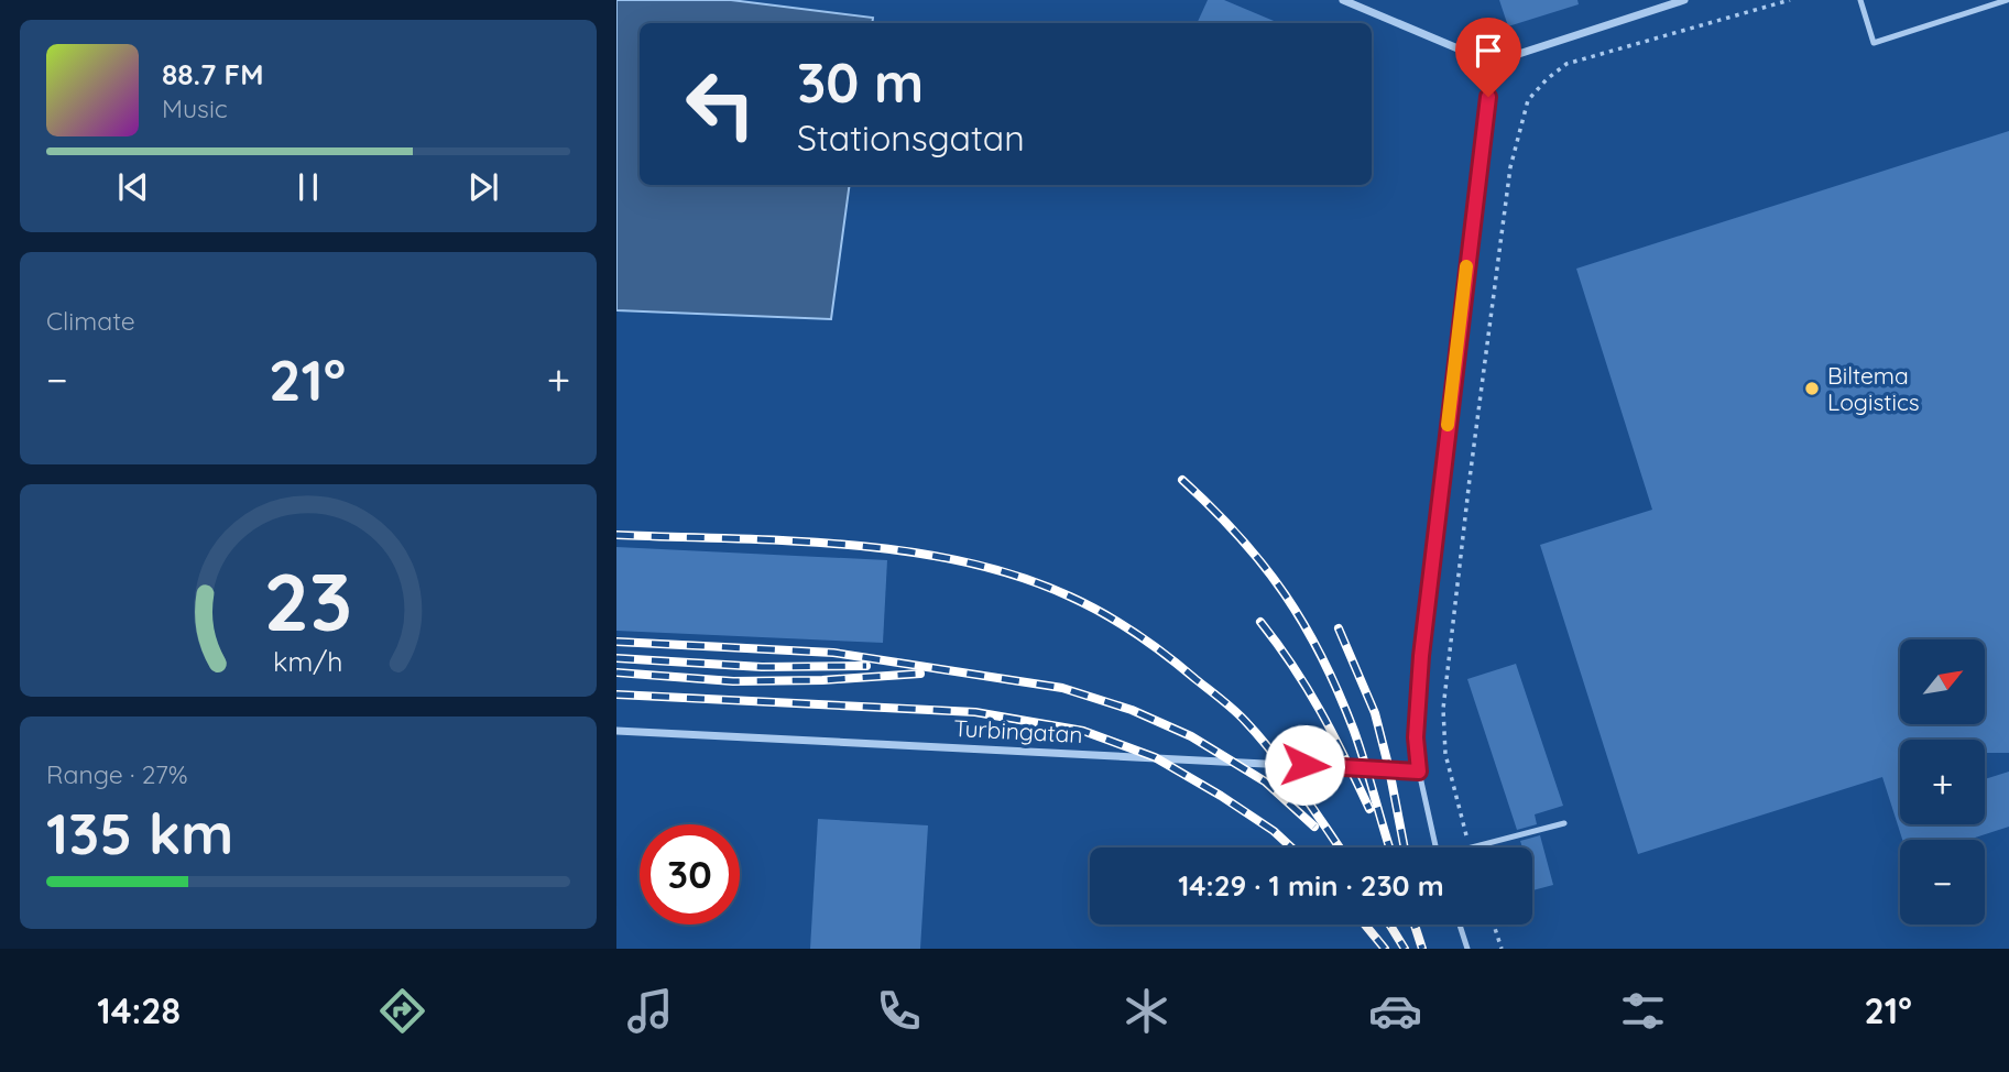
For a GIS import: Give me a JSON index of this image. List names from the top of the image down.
{
  "streets": {
    "street": ["Turbingatan"]
  },
  "places": ["Biltema Logistics"],
  "north": "top right",
  "page": {
    "turn": ["30 m", "Stationsgatan"],
    "song": ["88.7 FM", "Music"],
    "tile": [
      "Climate",
      ["Range · 27%", "135 km"]
    ],
    "heat": ["−", "21°", "+"],
    "map_buttons": ["+", "−"],
    "limit": "30",
    "trip": "14:29 · 1 min · 230 m",
    "tabs": ["14:28", "21°"],
    "gauge": ["23", "km/h"]
  }
}
